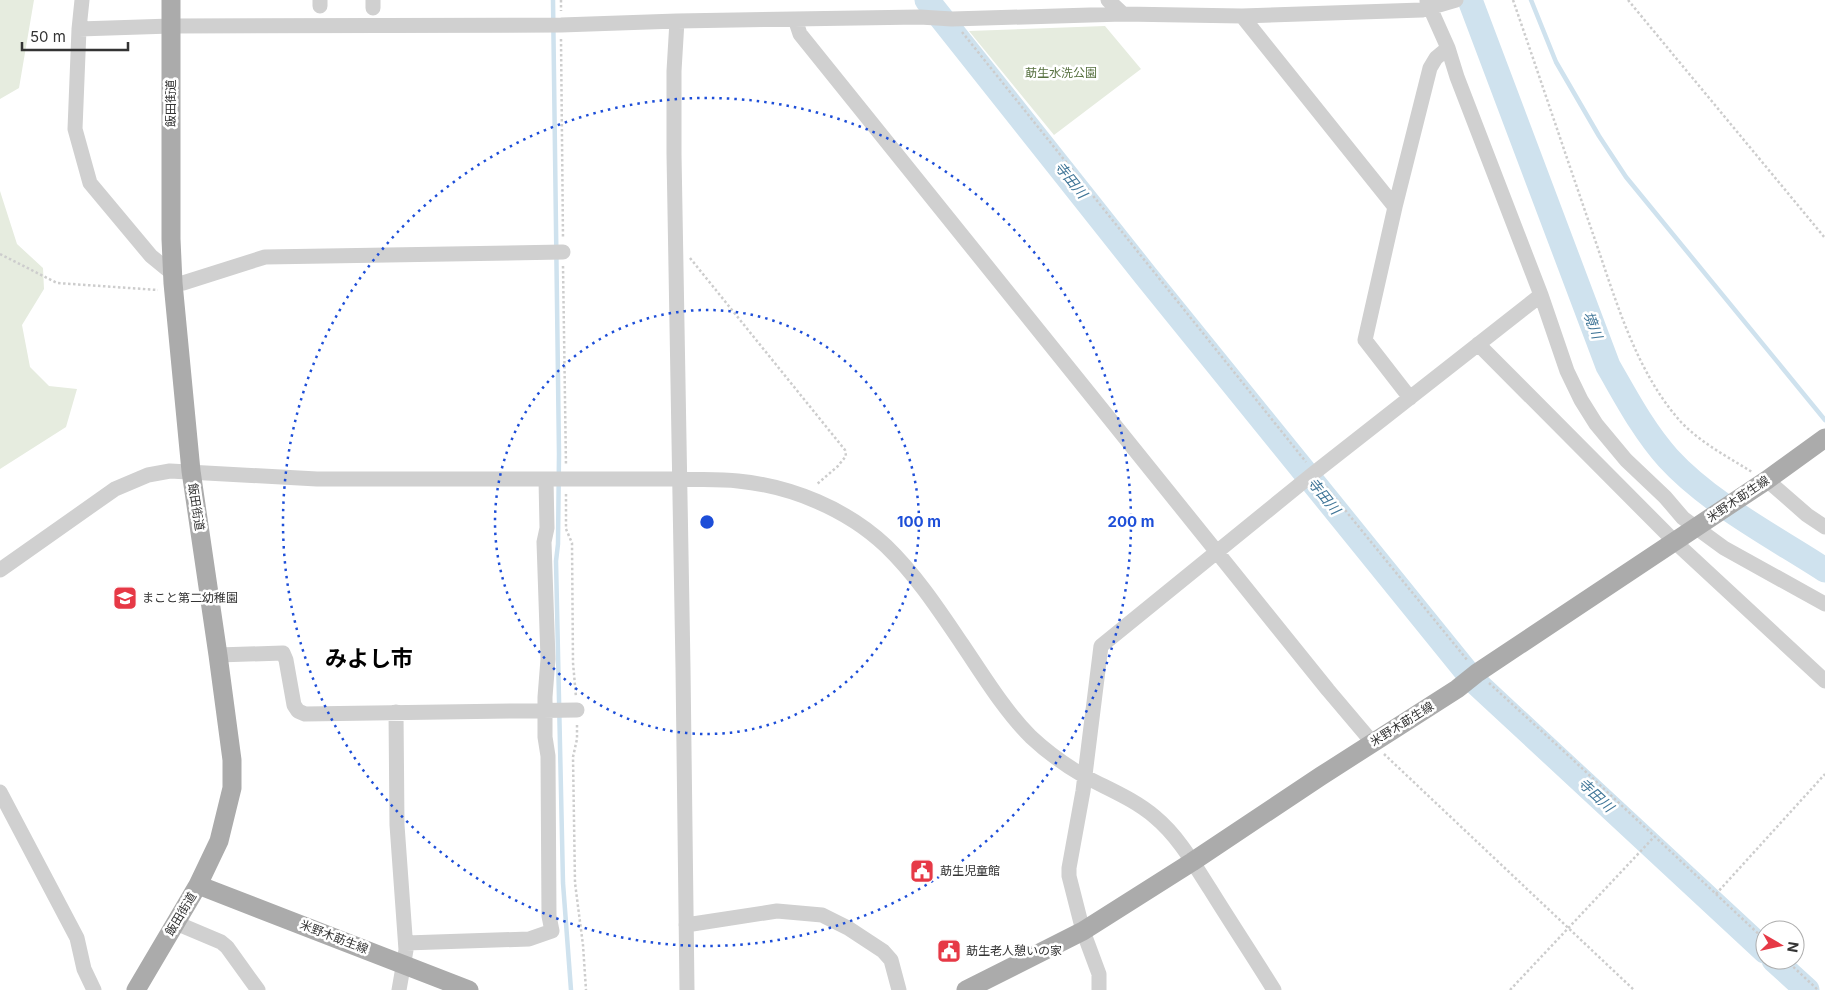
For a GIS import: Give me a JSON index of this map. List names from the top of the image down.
{
  "streets": {
    "main road": ["飯田街道", "米野木莇生線"]
  },
  "crossings": [
    ["飯田街道", "米野木莇生線"]
  ],
  "districts": ["みよし市"],
  "water": ["寺田川", "境川"],
  "parks": ["莇生水洗公園"],
  "places": {
    "school or university": ["まこと第二幼稚園"],
    "public building": ["莇生児童館", "莇生老人憩いの家"]
  },
  "scale_bar": "50 m",
  "north": "right",
  "rings": ["100 m", "200 m"]
}
